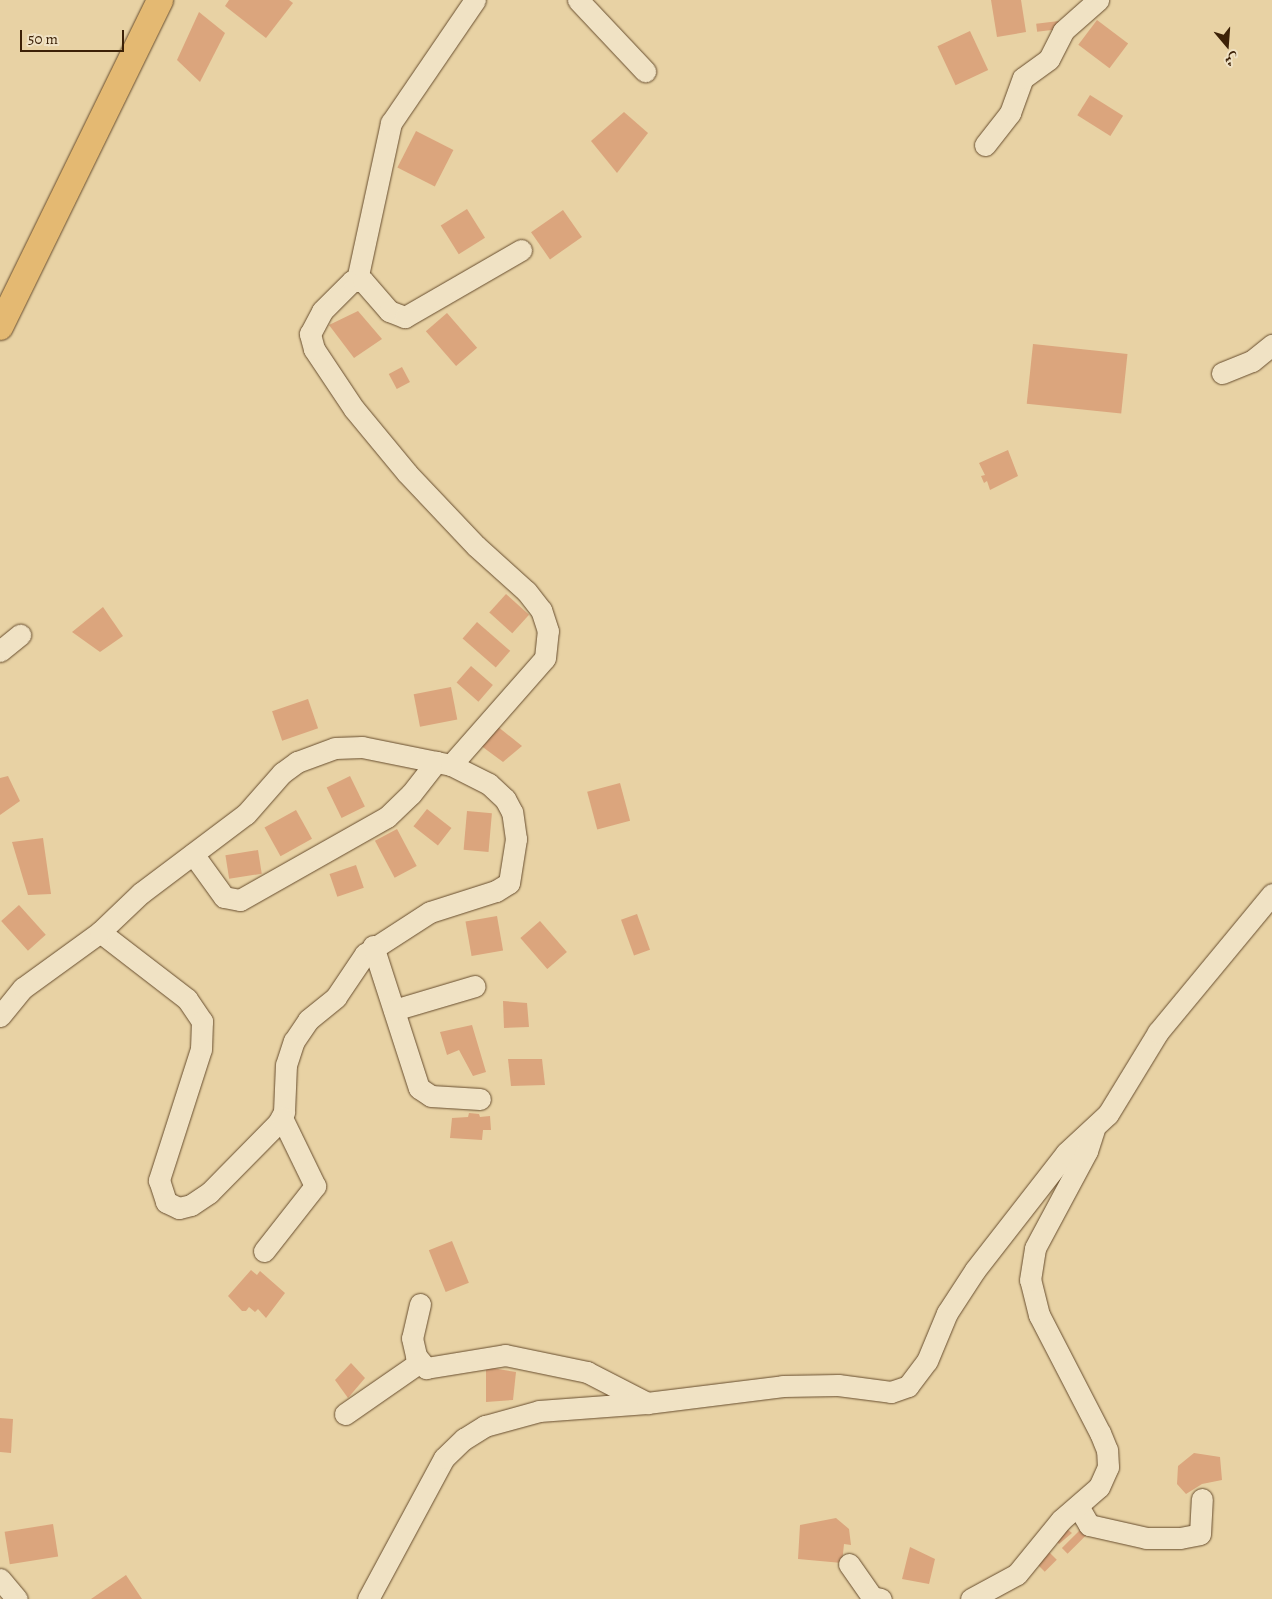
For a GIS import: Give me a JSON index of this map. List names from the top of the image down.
{
  "scale_bar": "50 m",
  "north": "bottom"
}
